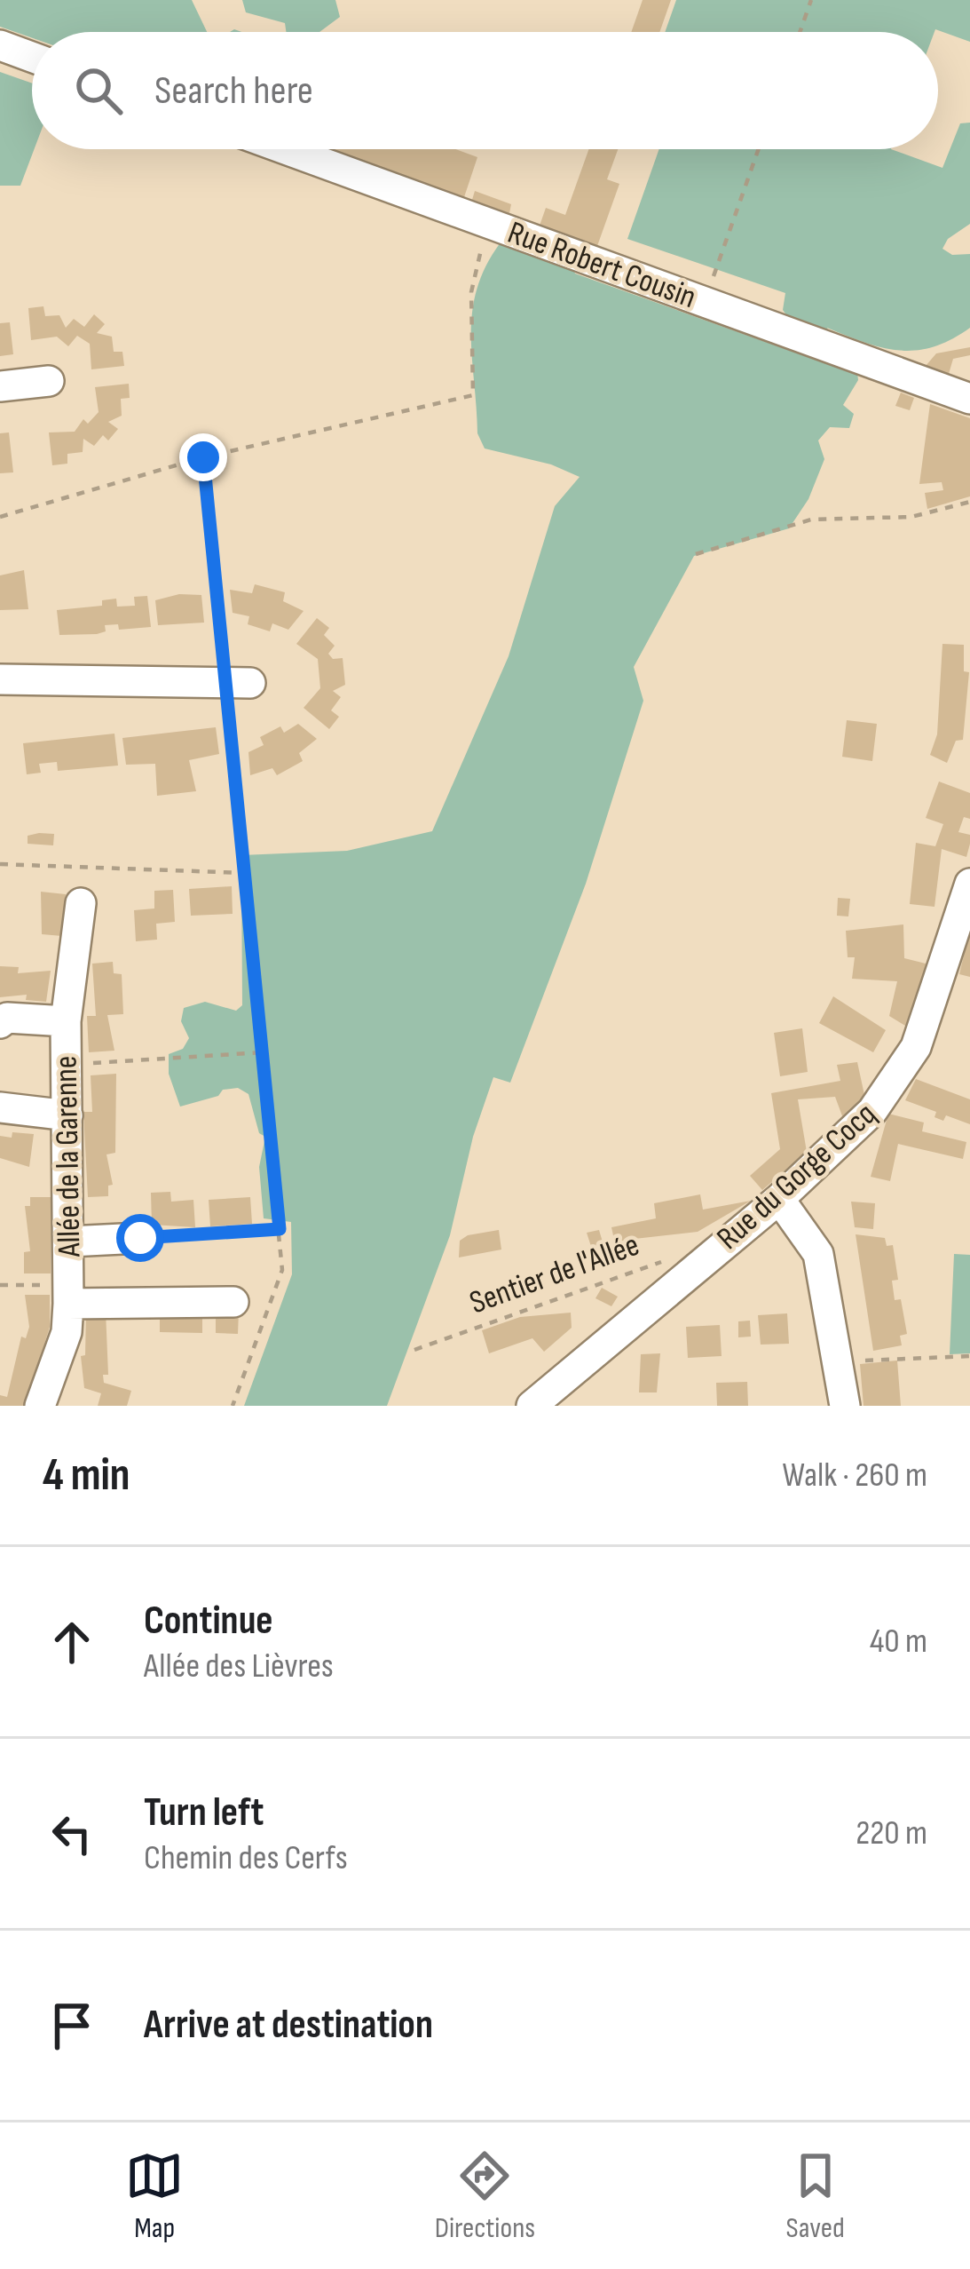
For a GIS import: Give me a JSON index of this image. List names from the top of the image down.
{
  "streets": {
    "street": ["Rue Robert Cousin", "Allée de la Garenne", "Rue du Gorge Cocq"],
    "path": ["Sentier de l'Allée"]
  },
  "page": {
    "search": "Search here",
    "heading": ["4 min", "Walk · 260 m"],
    "list": [
      ["Continue", "Allée des Lièvres", "40 m"],
      ["Turn left", "Chemin des Cerfs", "220 m"],
      "Arrive at destination"
    ],
    "nav": ["Map", "Directions", "Saved"]
  }
}
